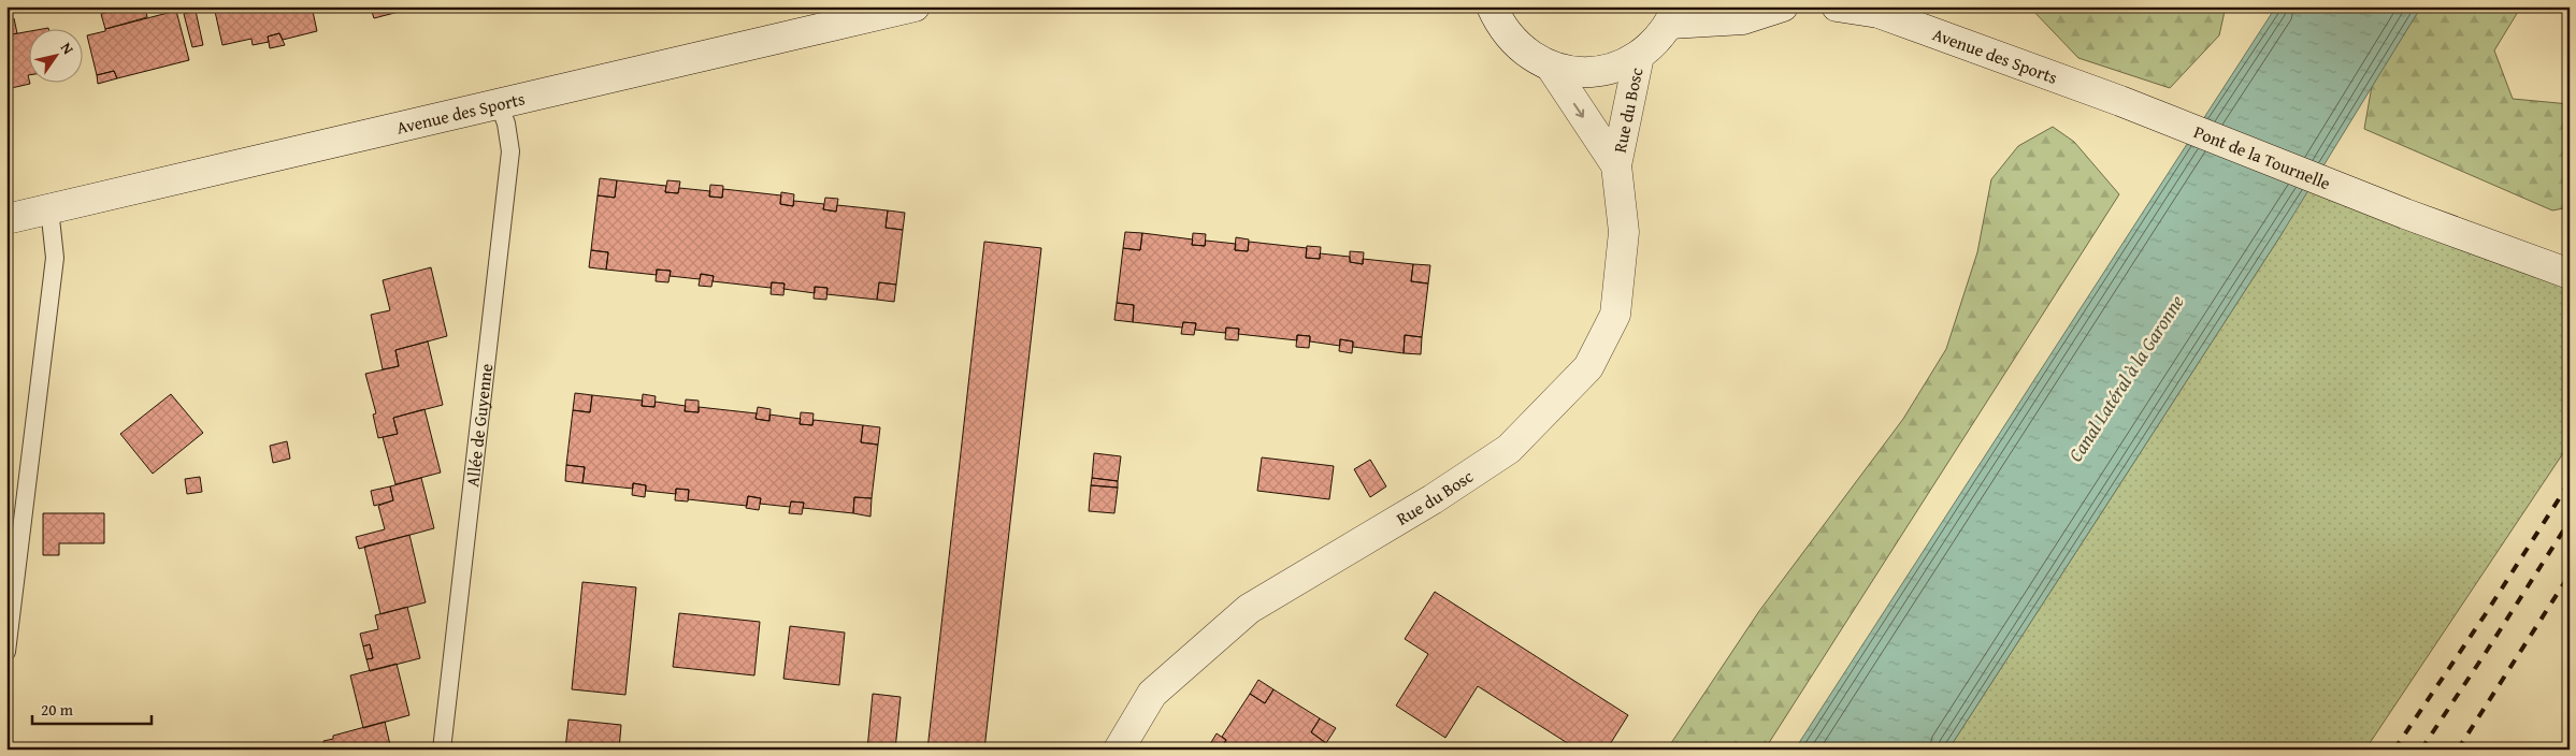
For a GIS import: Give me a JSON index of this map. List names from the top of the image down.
{
  "streets": {
    "main road": ["Avenue des Sports", "Rue du Bosc", "Pont de la Tournelle"],
    "lane": ["Allée de Guyenne"]
  },
  "crossings": [
    ["Avenue des Sports", "Pont de la Tournelle"],
    ["Avenue des Sports", "Allée de Guyenne"]
  ],
  "water": ["Canal Latéral à la Garonne"],
  "scale_bar": "20 m",
  "north": "top right"
}
